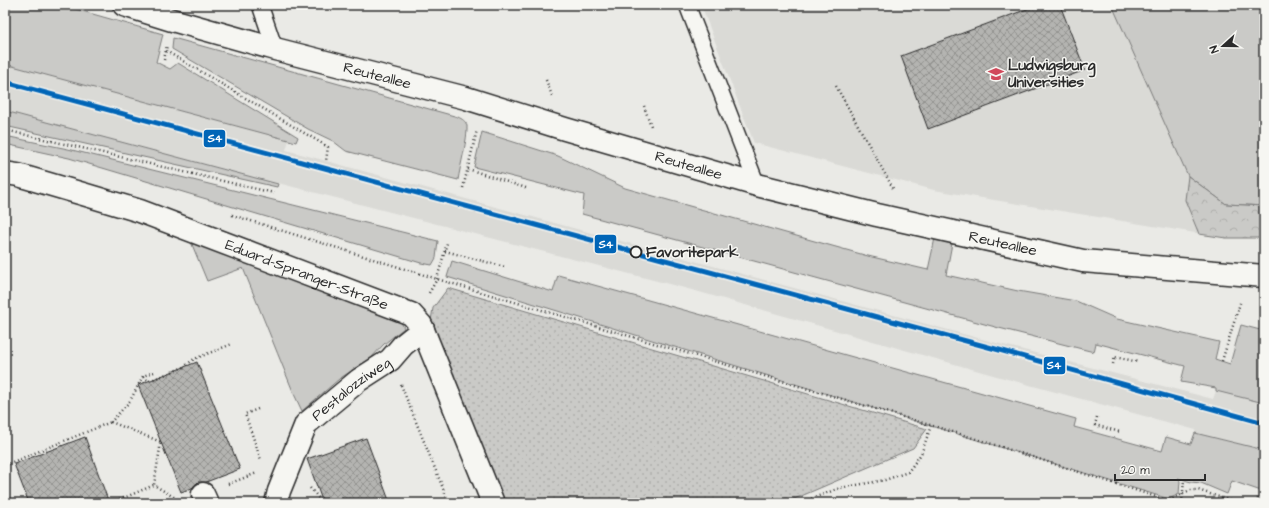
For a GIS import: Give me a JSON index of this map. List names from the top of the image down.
{
  "streets": {
    "street": ["Reuteallee", "Eduard-Spranger-Straße", "Pestalozziweg"]
  },
  "crossings": [
    ["Eduard-Spranger-Straße", "Pestalozziweg"]
  ],
  "places": {
    "school or university": ["Ludwigsburg Universities"],
    "other": ["Favoritepark"]
  },
  "lines": ["transit line S4"],
  "scale_bar": "20 m",
  "north": "left"
}
